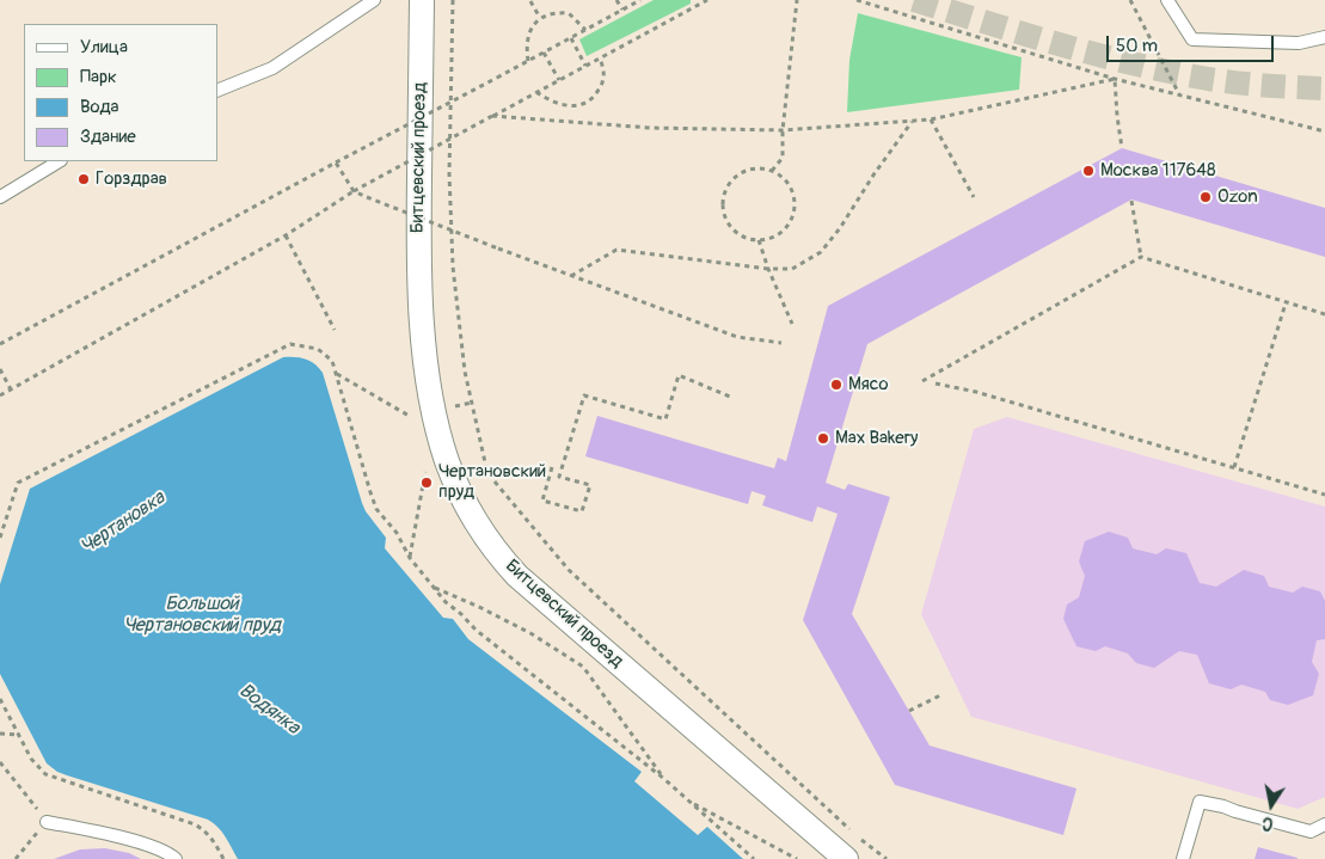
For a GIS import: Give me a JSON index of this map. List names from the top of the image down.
{
  "streets": {
    "street": ["Битцевский проезд"]
  },
  "water": ["Чертановка", "Большой Чертановский пруд", "Водянка"],
  "places": [
    "Москва 117648",
    "Горздрав",
    "Ozon",
    "Мясо",
    "Max Bakery",
    "Чертановский пруд"
  ],
  "legend": [
    "Улица",
    "Парк",
    "Вода",
    "Здание"
  ],
  "scale_bar": "50 m",
  "north": "bottom"
}
